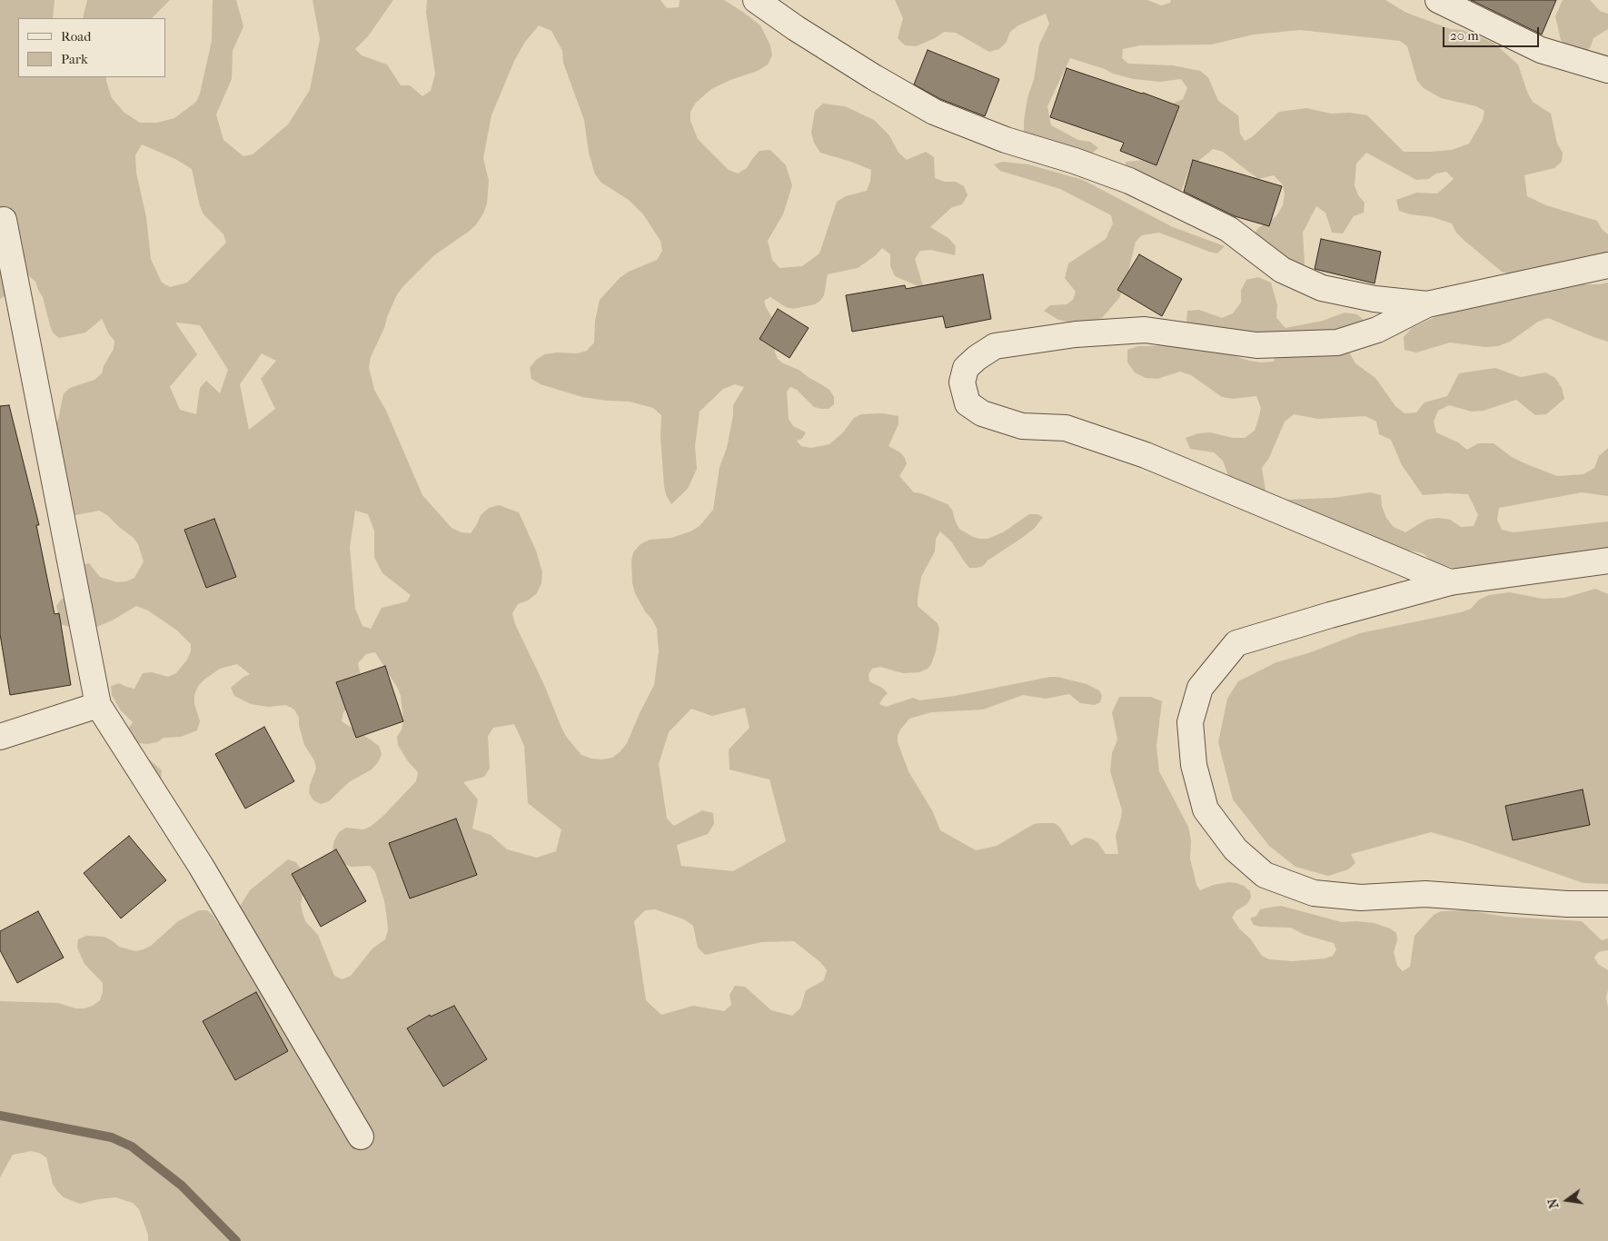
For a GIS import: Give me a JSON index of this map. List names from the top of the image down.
{
  "legend": ["Road", "Park"],
  "scale_bar": "20 m",
  "north": "left"
}
